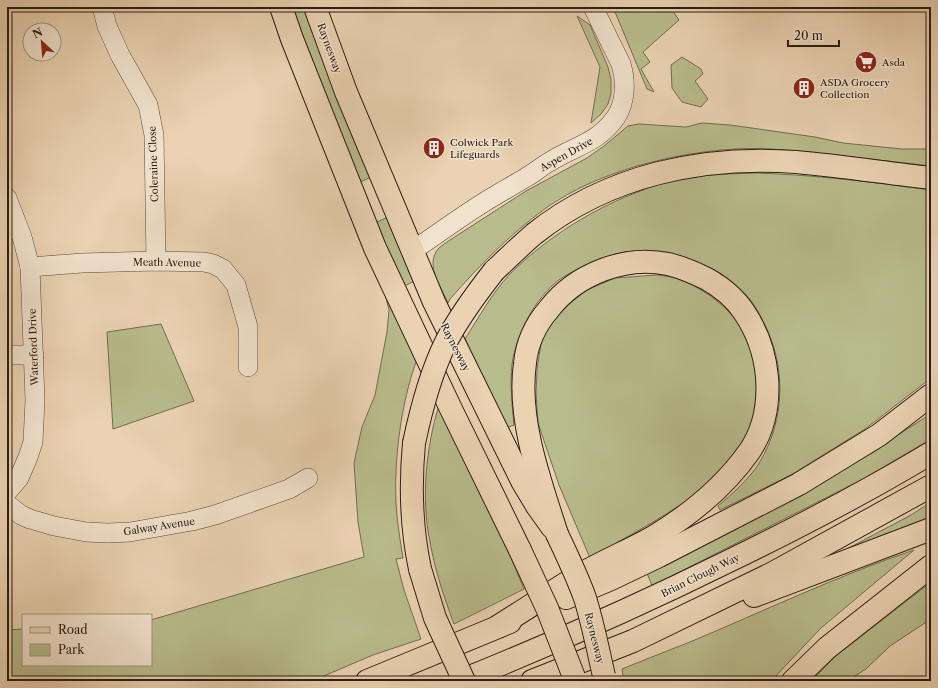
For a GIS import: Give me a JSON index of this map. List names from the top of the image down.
{
  "streets": {
    "main road": ["Raynesway", "Brian Clough Way"],
    "street": [
      "Aspen Drive",
      "Coleraine Close",
      "Meath Avenue",
      "Waterford Drive",
      "Galway Avenue"
    ]
  },
  "crossings": [
    ["Raynesway", "Aspen Drive"],
    ["Coleraine Close", "Meath Avenue"],
    ["Meath Avenue", "Waterford Drive"]
  ],
  "places": {
    "supermarket": ["Asda"],
    "building": ["ASDA Grocery Collection", "Colwick Park Lifeguards"]
  },
  "legend": ["Road", "Park"],
  "scale_bar": "20 m",
  "north": "top left"
}
